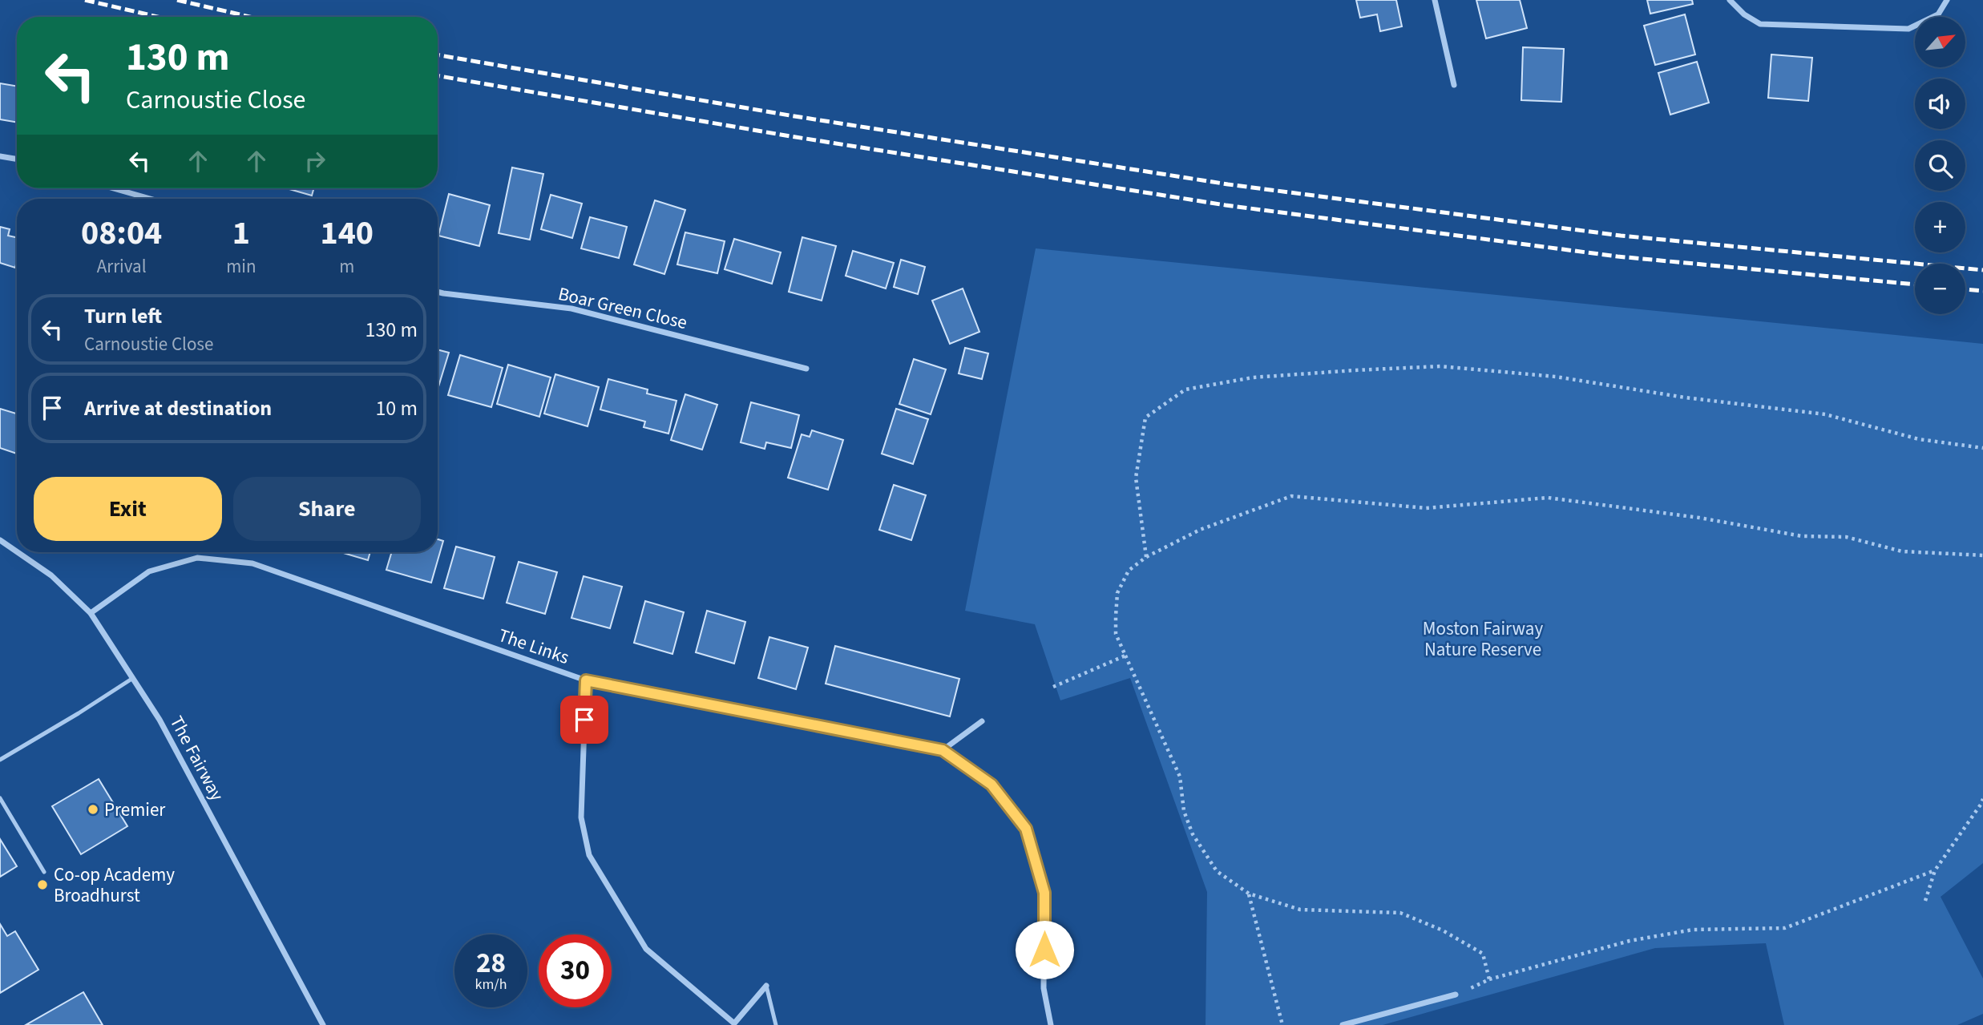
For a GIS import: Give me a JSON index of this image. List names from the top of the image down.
{
  "streets": {
    "street": ["Boar Green Close", "The Links", "The Fairway"]
  },
  "crossings": [
    ["The Links", "The Fairway"]
  ],
  "parks": ["Moston Fairway Nature Reserve"],
  "places": ["Premier", "Co-op Academy Broadhurst"],
  "north": "top right",
  "page": {
    "map_buttons": ["+", "−"],
    "turn": ["130 m", "Carnoustie Close"],
    "eta": [
      "08:04",
      "Arrival",
      "1",
      "min",
      "140",
      "m"
    ],
    "list": [
      {
        "name": "Turn left",
        "note": "Carnoustie Close",
        "value": "130 m"
      },
      {
        "name": "Arrive at destination",
        "value": "10 m"
      }
    ],
    "buttons": ["Exit", "Share"],
    "speed": "28 km/h",
    "limit": "30"
  }
}
